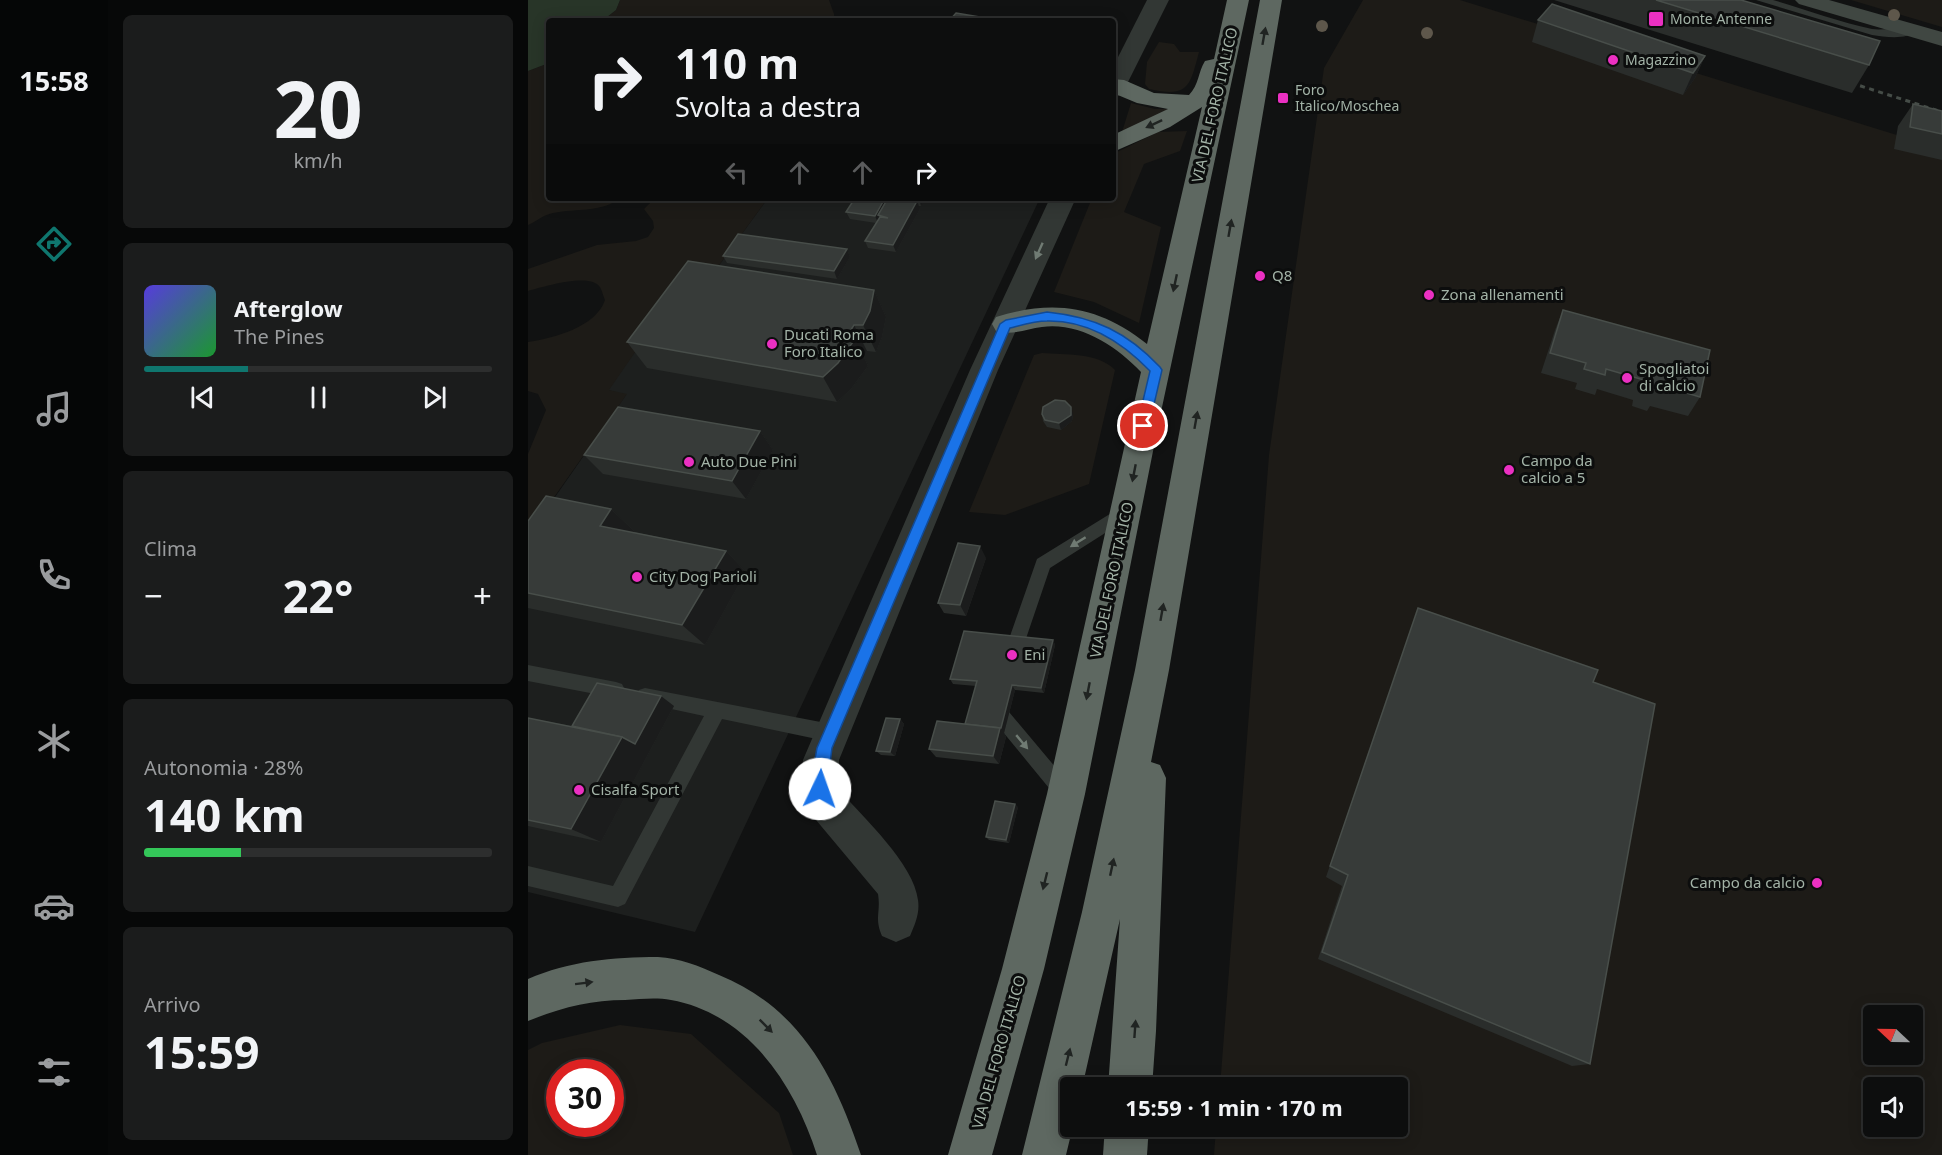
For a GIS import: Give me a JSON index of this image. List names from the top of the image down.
{
  "streets": {
    "highway": ["VIA DEL FORO ITALICO"]
  },
  "places": {
    "transit": ["Monte Antenne", "Foro Italico/Moschea"],
    "other": [
      "Magazzino",
      "Q8",
      "Zona allenamenti",
      "Ducati Roma Foro Italico",
      "Spogliatoi di calcio",
      "Auto Due Pini",
      "Campo da calcio a 5",
      "City Dog Parioli",
      "Eni",
      "Cisalfa Sport",
      "Campo da calcio"
    ]
  },
  "north": "left",
  "page": {
    "tabs": "15:58",
    "tile": [
      ["20", "km/h"],
      "Clima",
      ["Autonomia · 28%", "140 km"],
      ["Arrivo", "15:59"]
    ],
    "turn": ["110 m", "Svolta a destra"],
    "song": ["Afterglow", "The Pines"],
    "heat": ["−", "22°", "+"],
    "limit": "30",
    "trip": "15:59 · 1 min · 170 m"
  }
}
